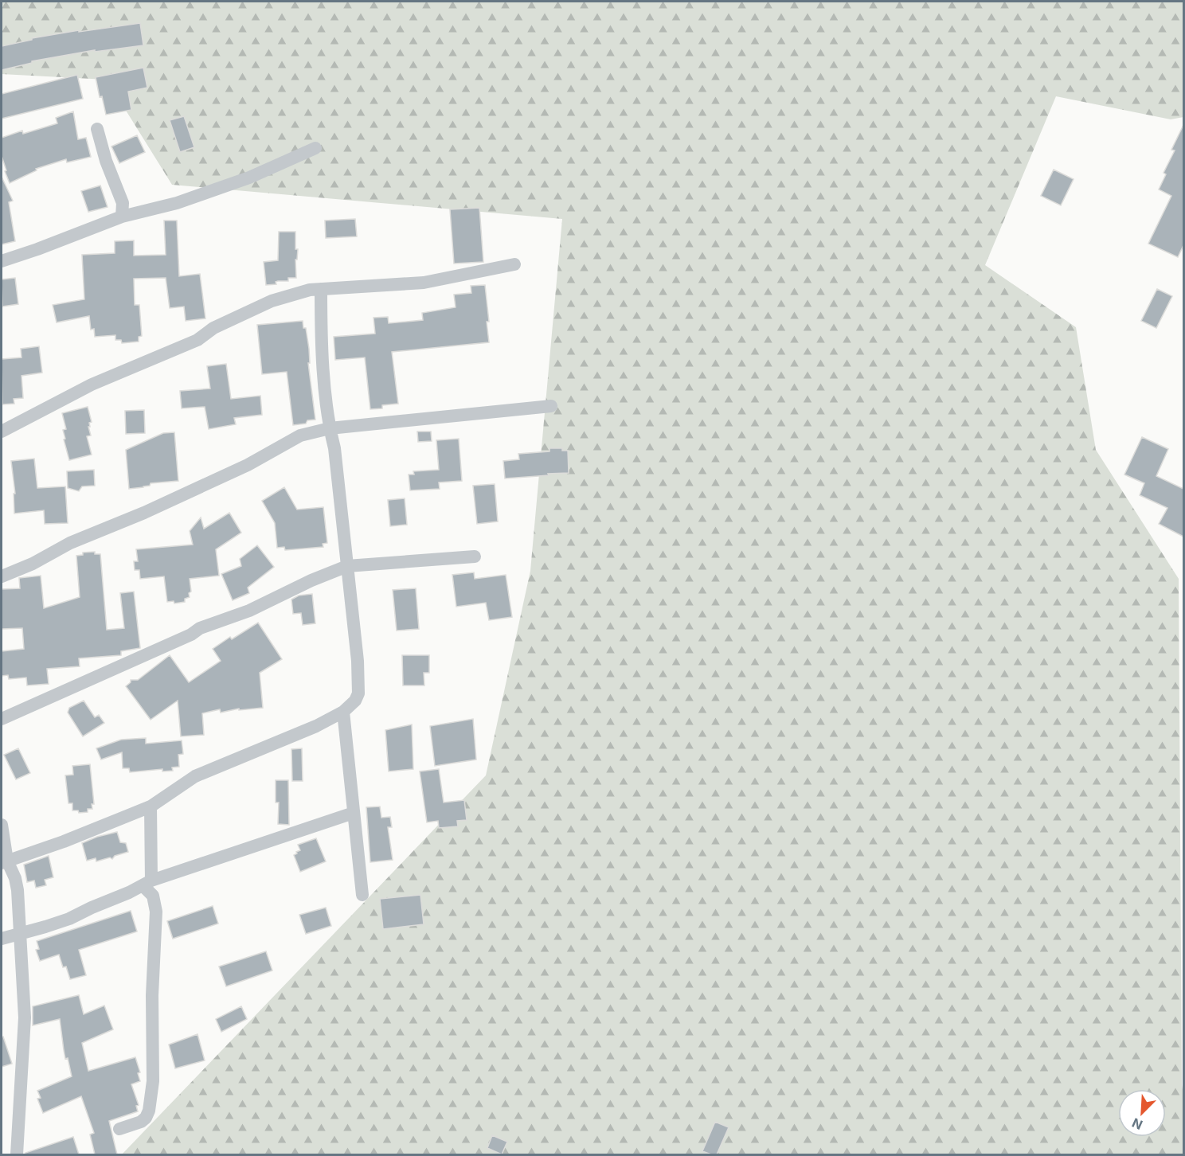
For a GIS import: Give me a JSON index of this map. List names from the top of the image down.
{
  "north": "bottom left"
}
